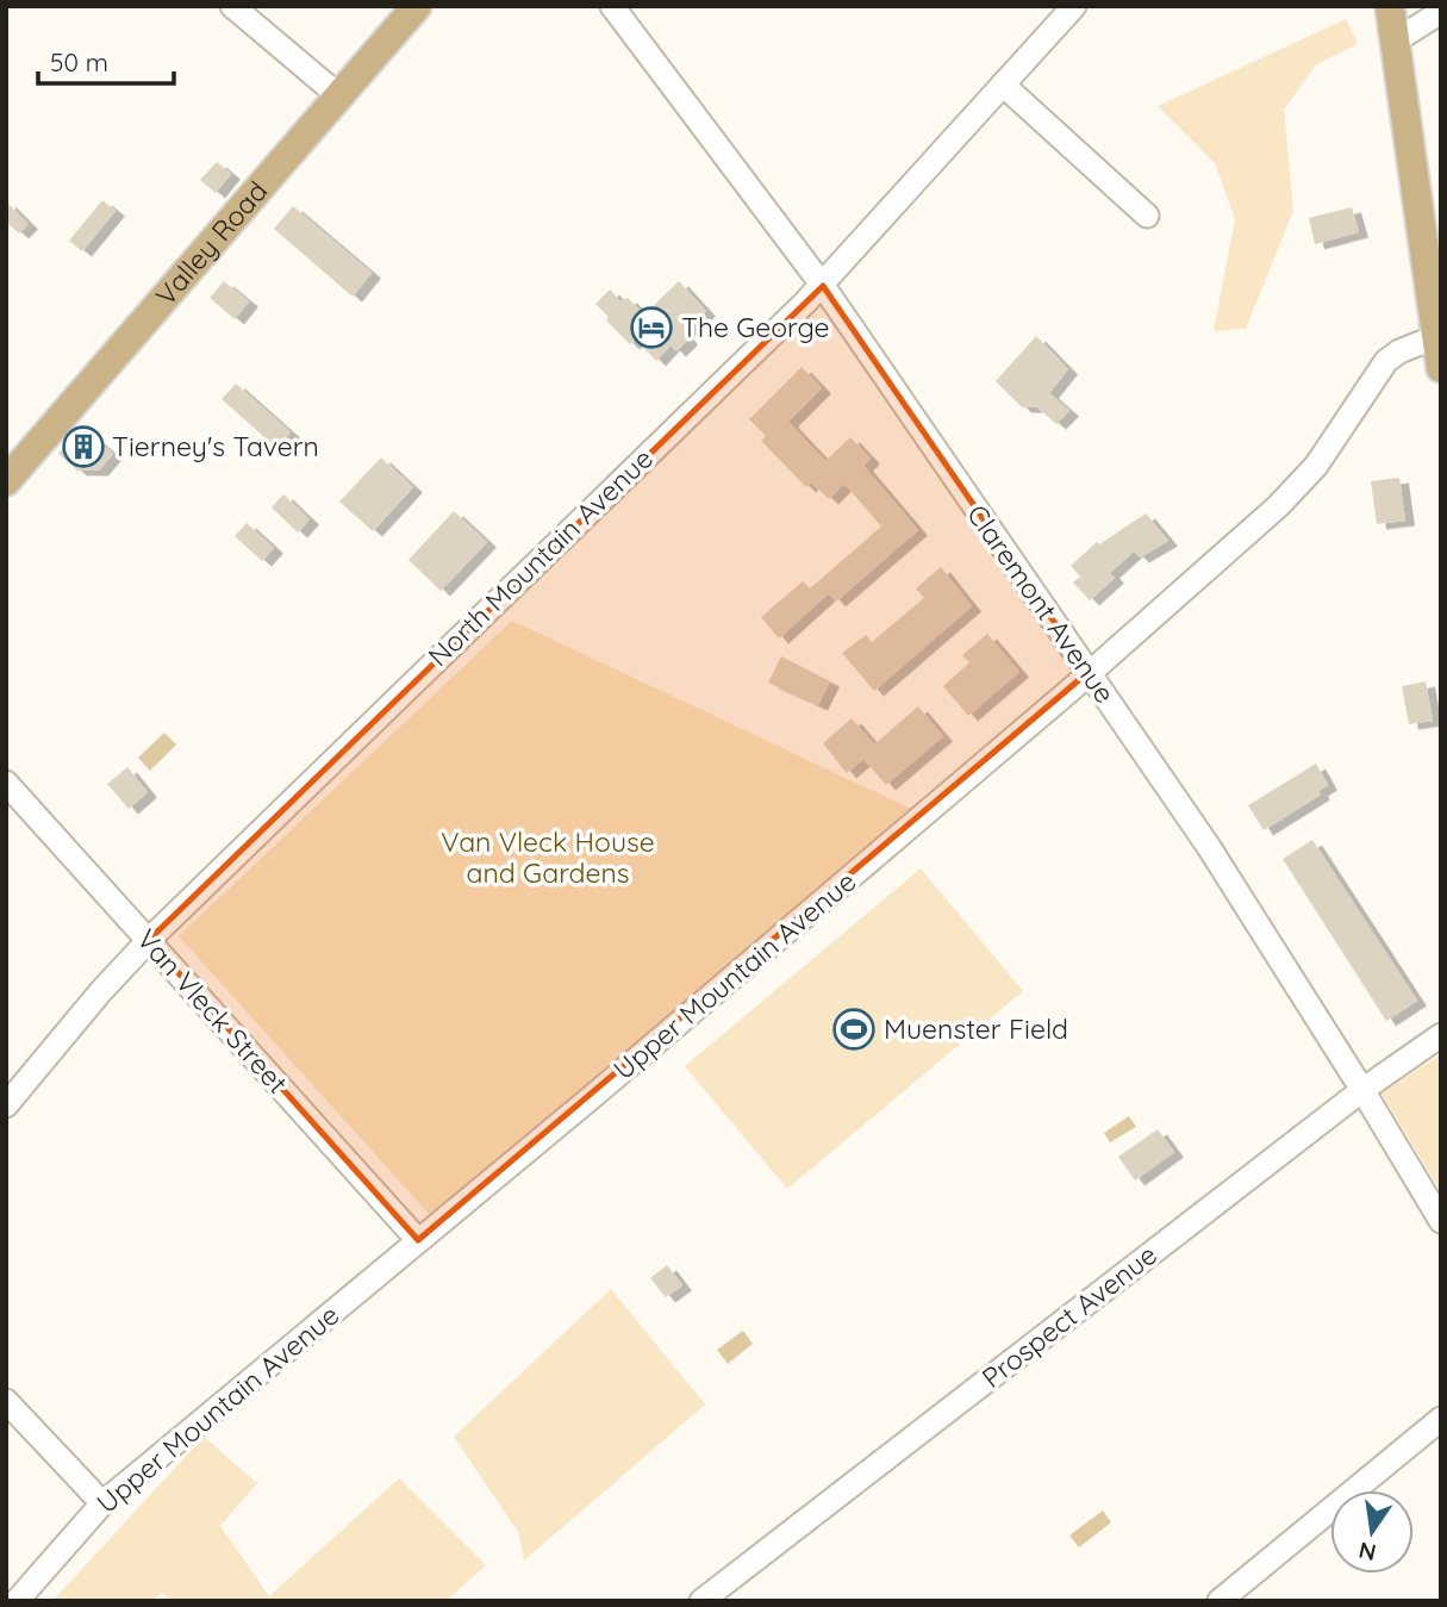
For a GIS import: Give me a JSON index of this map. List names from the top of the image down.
{
  "streets": {
    "main road": ["Valley Road"],
    "street": [
      "North Mountain Avenue",
      "Claremont Avenue",
      "Upper Mountain Avenue",
      "Van Vleck Street",
      "Prospect Avenue"
    ]
  },
  "crossings": [
    ["North Mountain Avenue", "Claremont Avenue"],
    ["North Mountain Avenue", "Van Vleck Street"],
    ["Claremont Avenue", "Upper Mountain Avenue"],
    ["Claremont Avenue", "Prospect Avenue"],
    ["Upper Mountain Avenue", "Van Vleck Street"]
  ],
  "parks": ["Van Vleck House and Gardens"],
  "places": {
    "hotel": ["The George"],
    "building": ["Tierney's Tavern"],
    "sports": ["Muenster Field"]
  },
  "scale_bar": "50 m",
  "north": "bottom"
}
